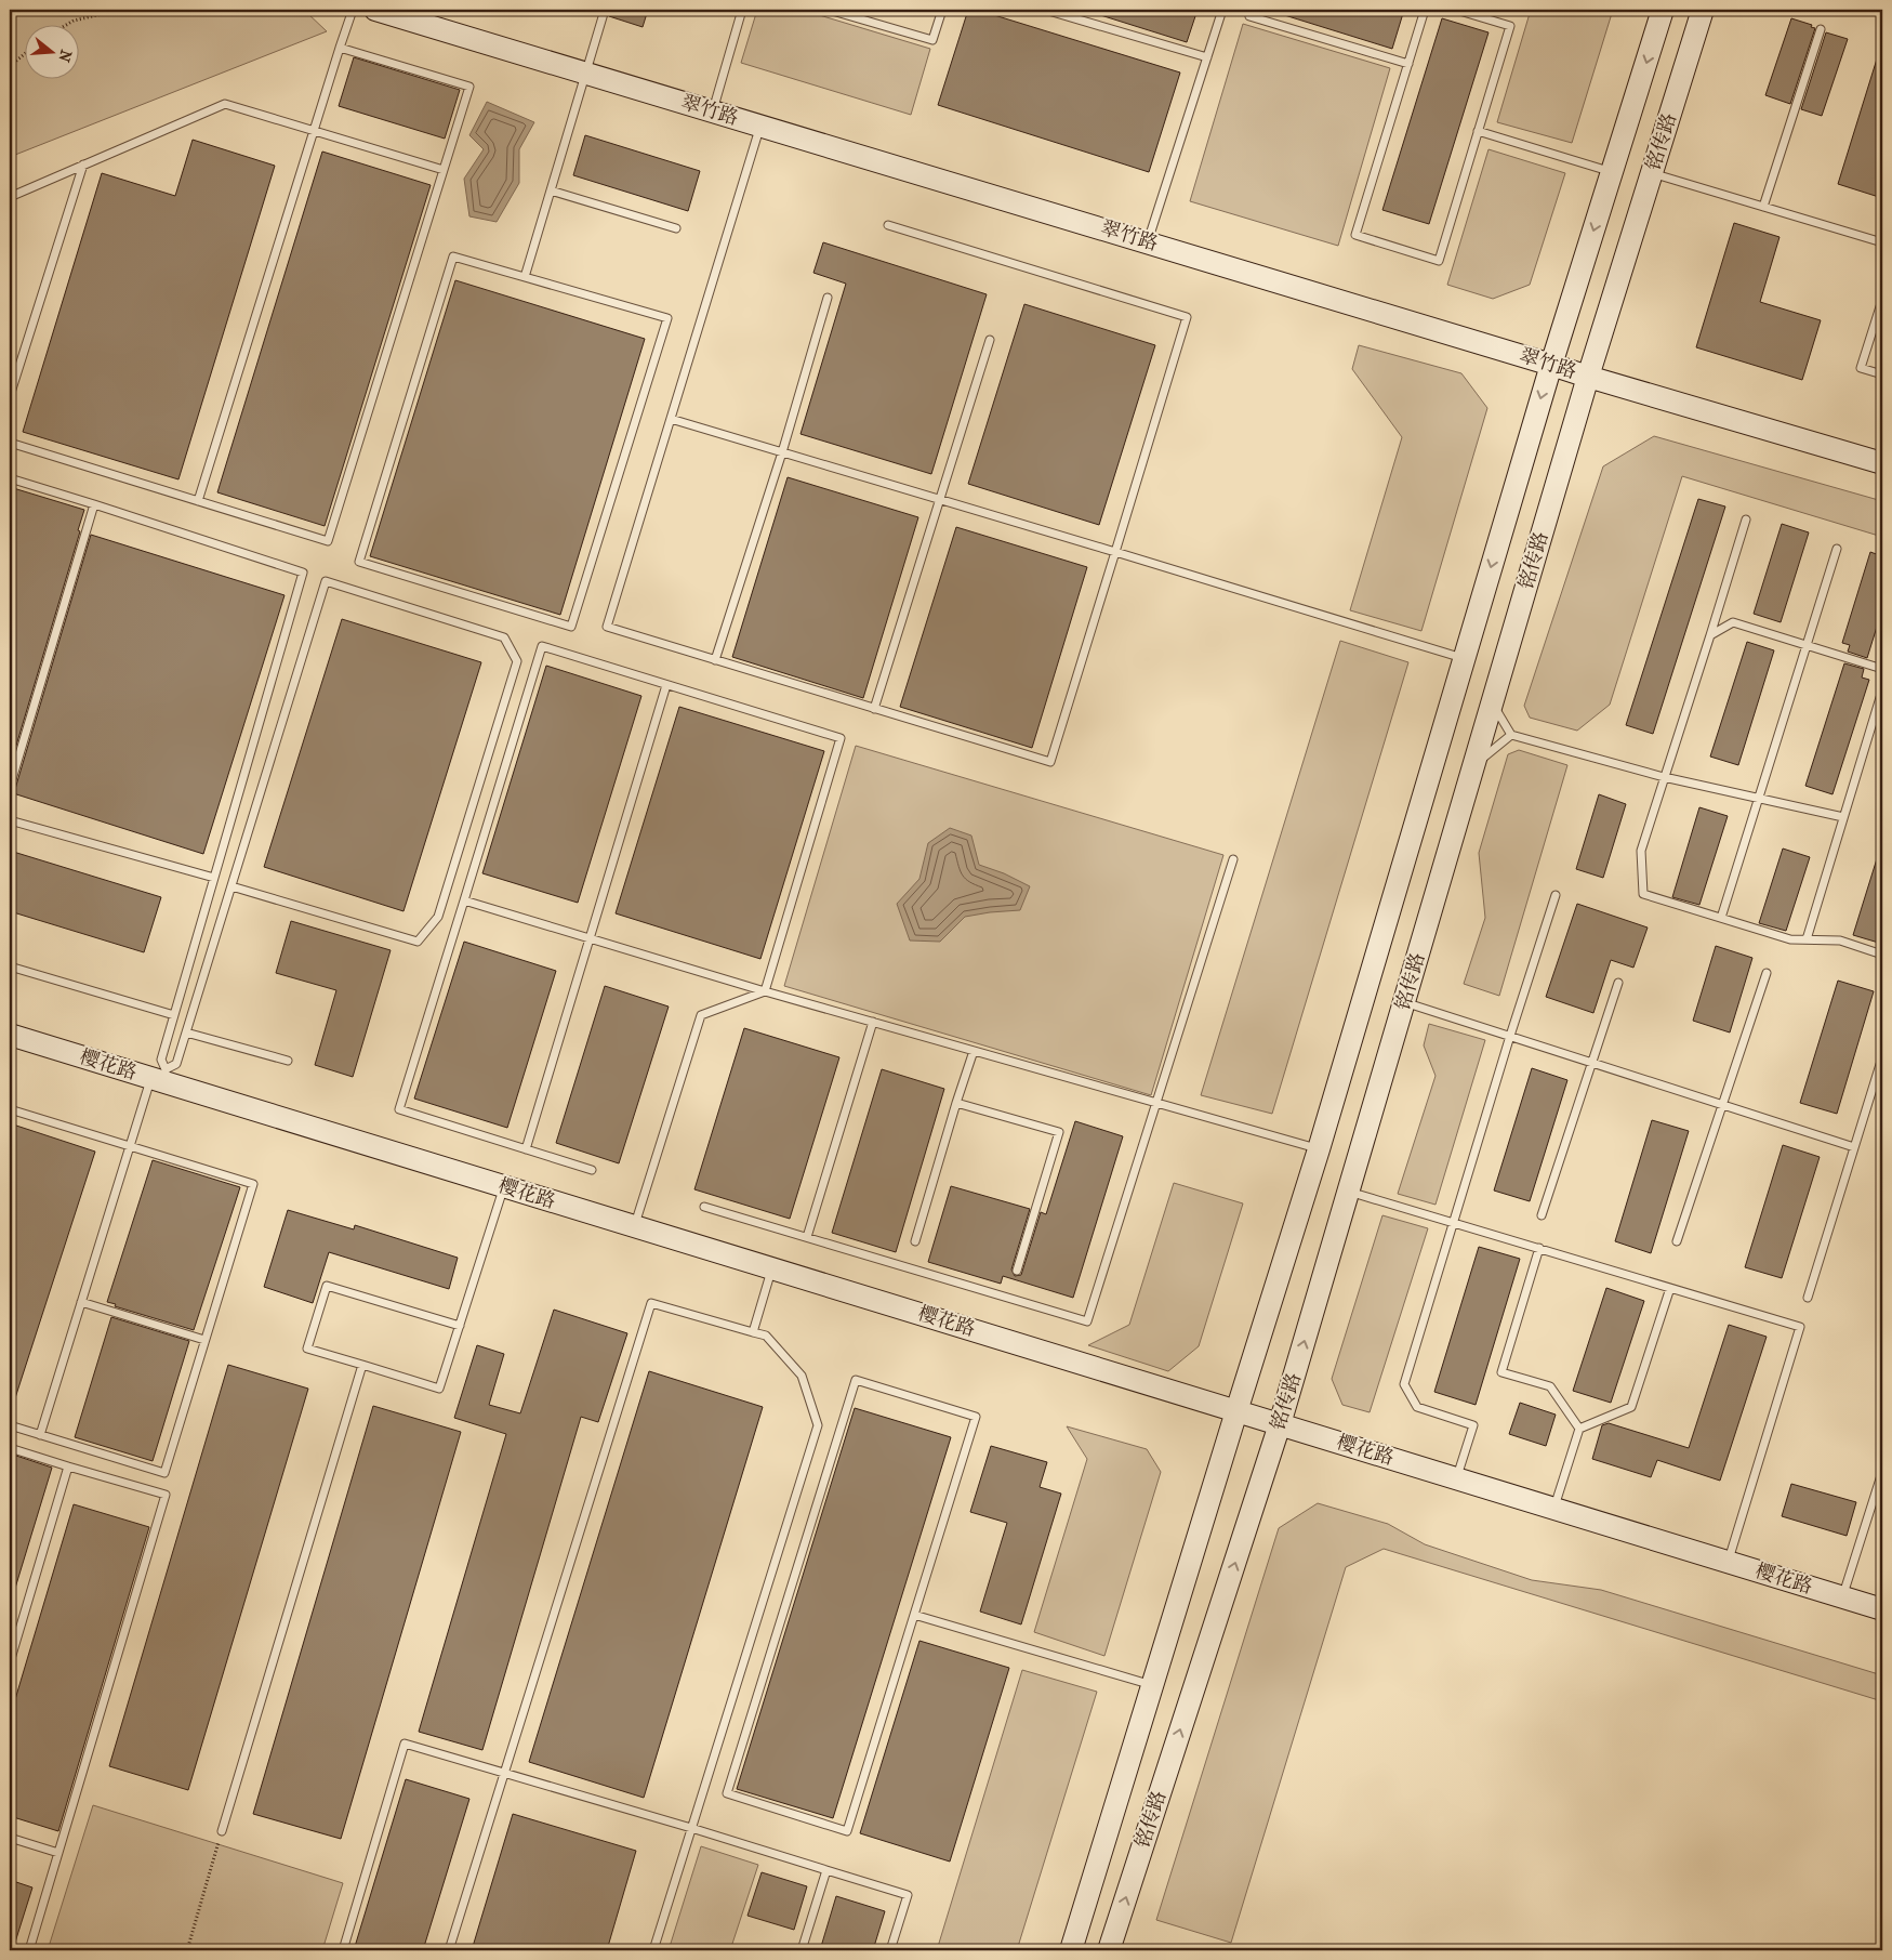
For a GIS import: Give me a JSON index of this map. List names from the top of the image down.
{
  "streets": {
    "main road": ["翠竹路", "铭传路", "樱花路"]
  },
  "crossings": [
    ["翠竹路", "铭传路"],
    ["铭传路", "樱花路"]
  ],
  "north": "right"
}
